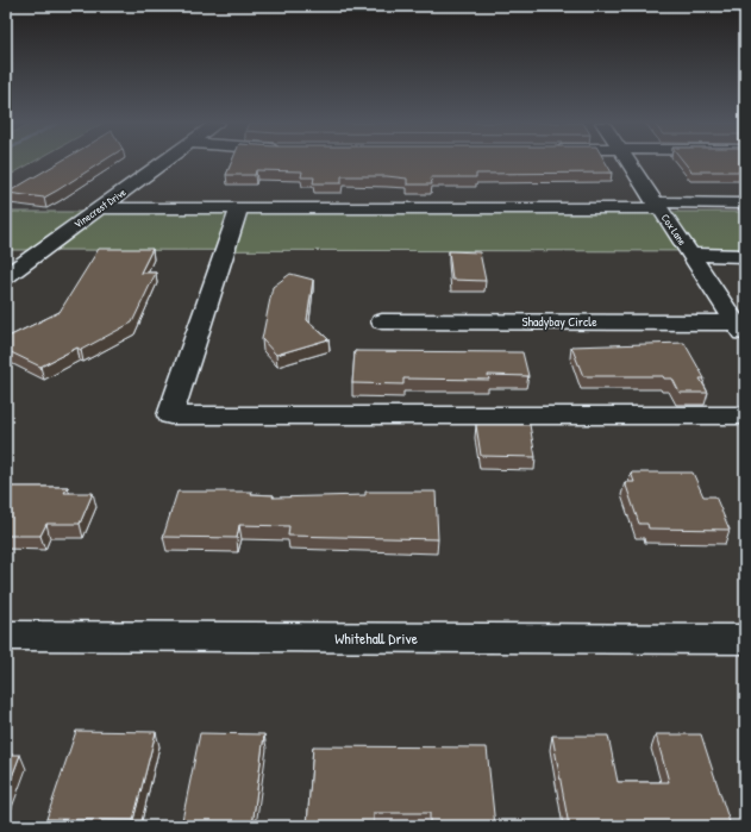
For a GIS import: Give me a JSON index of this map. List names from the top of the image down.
{
  "streets": {
    "street": [
      "Vinecrest Drive",
      "Cox Lane",
      "Shadybay Circle",
      "Whitehall Drive"
    ]
  },
  "crossings": [
    ["Cox Lane", "Shadybay Circle"]
  ]
}
